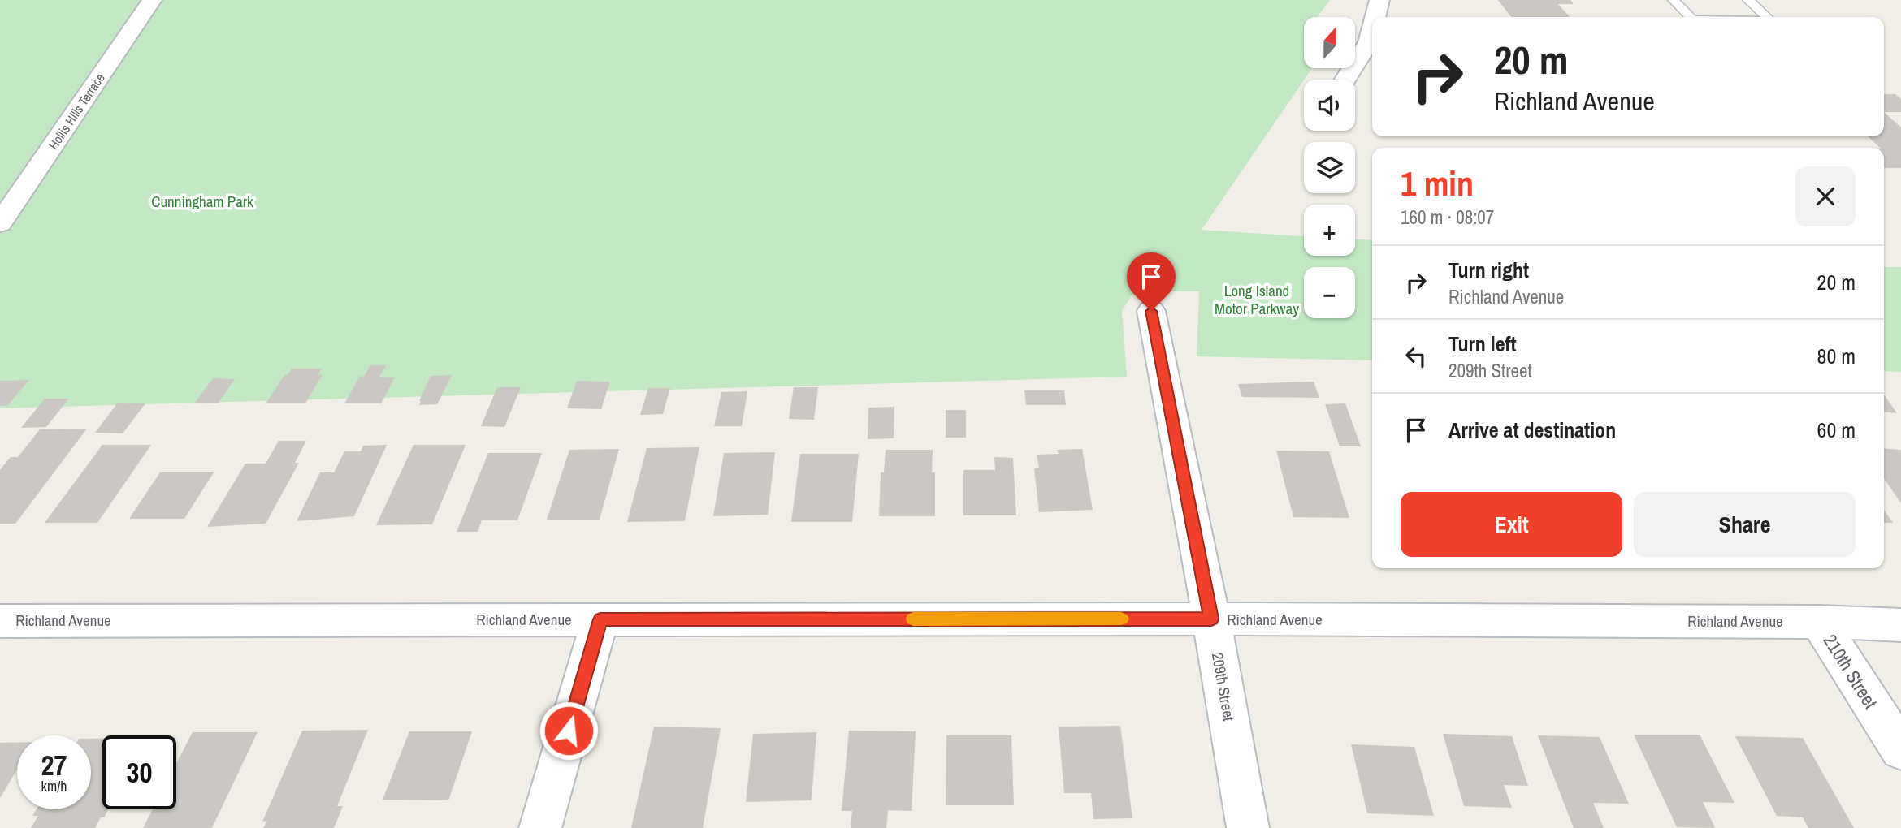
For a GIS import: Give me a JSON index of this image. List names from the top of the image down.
{
  "streets": {
    "street": [
      "Hollis Hills Terrace",
      "Richland Avenue",
      "210th Street",
      "209th Street"
    ]
  },
  "crossings": [
    ["Richland Avenue", "210th Street"],
    ["Richland Avenue", "209th Street"]
  ],
  "parks": ["Cunningham Park", "Long Island Motor Parkway"],
  "north": "top",
  "page": {
    "map_buttons": ["+", "−"],
    "turn": ["20 m", "Richland Avenue"],
    "heading": ["1 min", "160 m · 08:07"],
    "list": [
      {
        "name": "Turn right",
        "note": "Richland Avenue",
        "value": "20 m"
      },
      {
        "name": "Turn left",
        "note": "209th Street",
        "value": "80 m"
      },
      {
        "name": "Arrive at destination",
        "value": "60 m"
      }
    ],
    "buttons": ["Exit", "Share"],
    "speed": "27 km/h",
    "limit": "30"
  }
}
